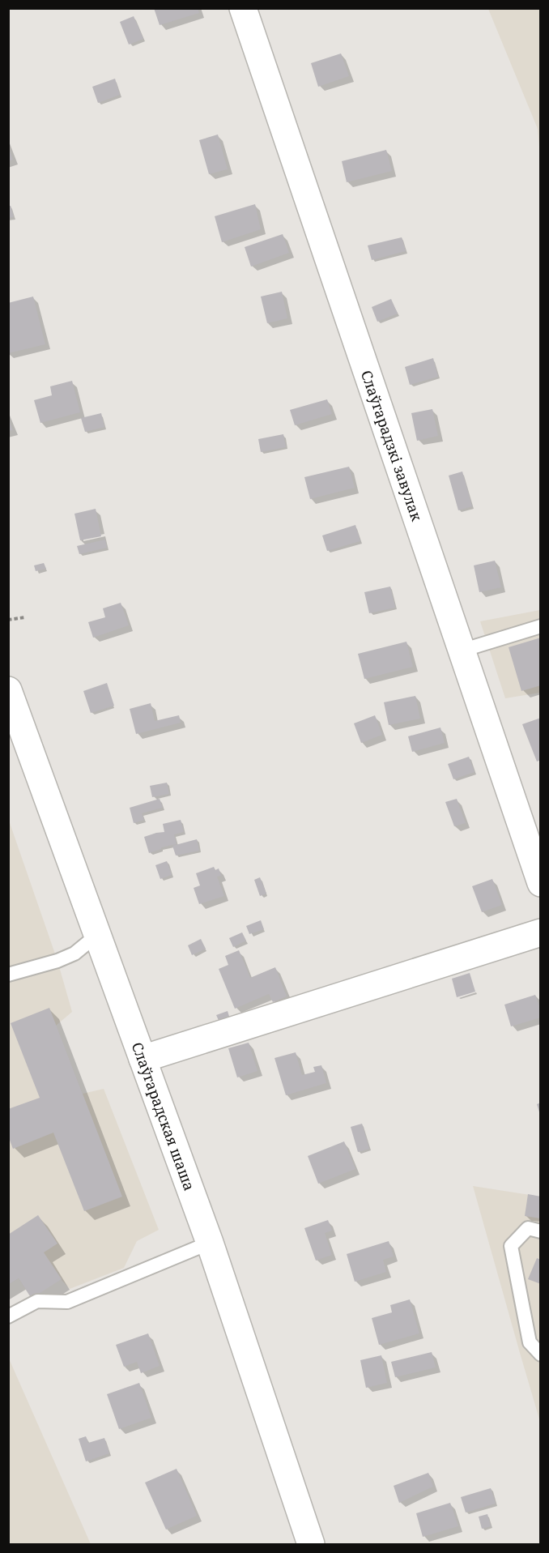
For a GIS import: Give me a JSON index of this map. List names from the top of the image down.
{
  "streets": {
    "street": ["Слаўгарадзкі завулак", "Слаўгарадская шаша"]
  }
}
